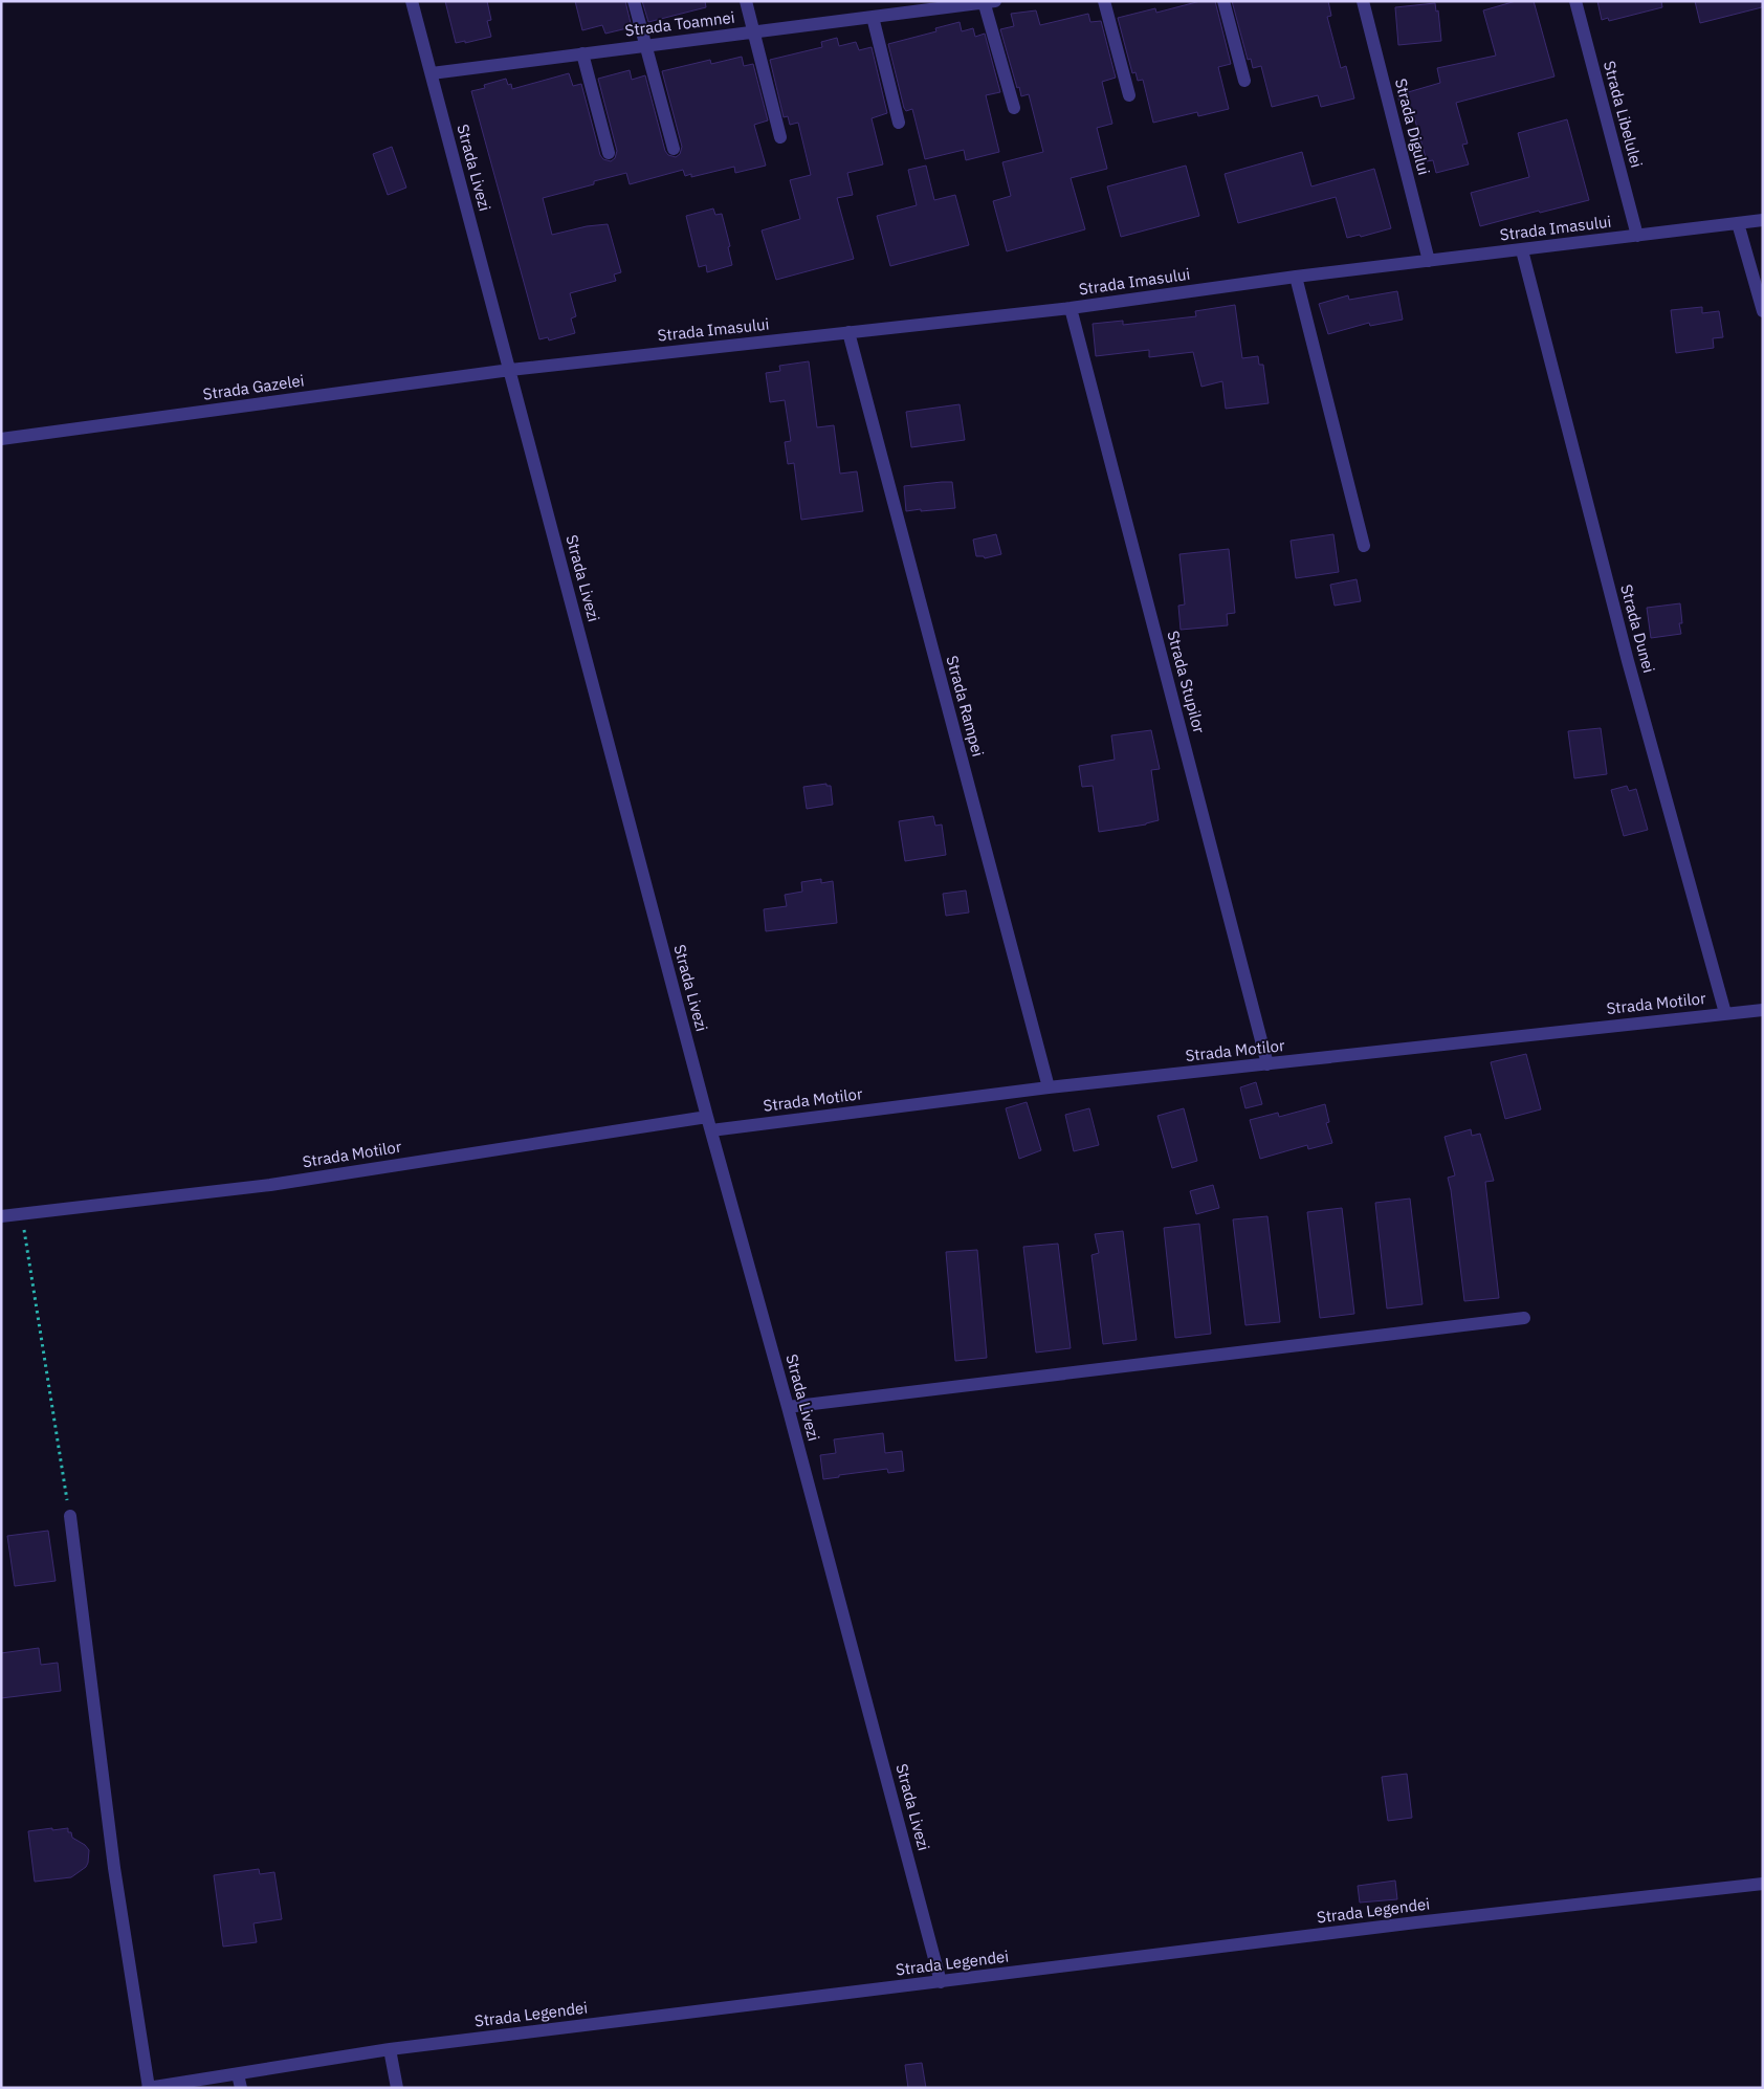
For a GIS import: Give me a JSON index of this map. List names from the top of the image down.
{
  "streets": {
    "street": [
      "Strada Toamnei",
      "Strada Libelulei",
      "Strada Digului",
      "Strada Livezi",
      "Strada Imasului",
      "Strada Gazelei",
      "Strada Dunei",
      "Strada Stupilor",
      "Strada Rampei",
      "Strada Motilor",
      "Strada Legendei"
    ]
  },
  "crossings": [
    ["Strada Toamnei", "Strada Livezi"],
    ["Strada Libelulei", "Strada Imasului"],
    ["Strada Digului", "Strada Imasului"],
    ["Strada Livezi", "Strada Imasului"],
    ["Strada Livezi", "Strada Gazelei"],
    ["Strada Livezi", "Strada Motilor"],
    ["Strada Livezi", "Strada Legendei"],
    ["Strada Imasului", "Strada Gazelei"],
    ["Strada Imasului", "Strada Dunei"],
    ["Strada Imasului", "Strada Stupilor"],
    ["Strada Imasului", "Strada Rampei"],
    ["Strada Dunei", "Strada Motilor"],
    ["Strada Stupilor", "Strada Motilor"],
    ["Strada Rampei", "Strada Motilor"]
  ]
}
